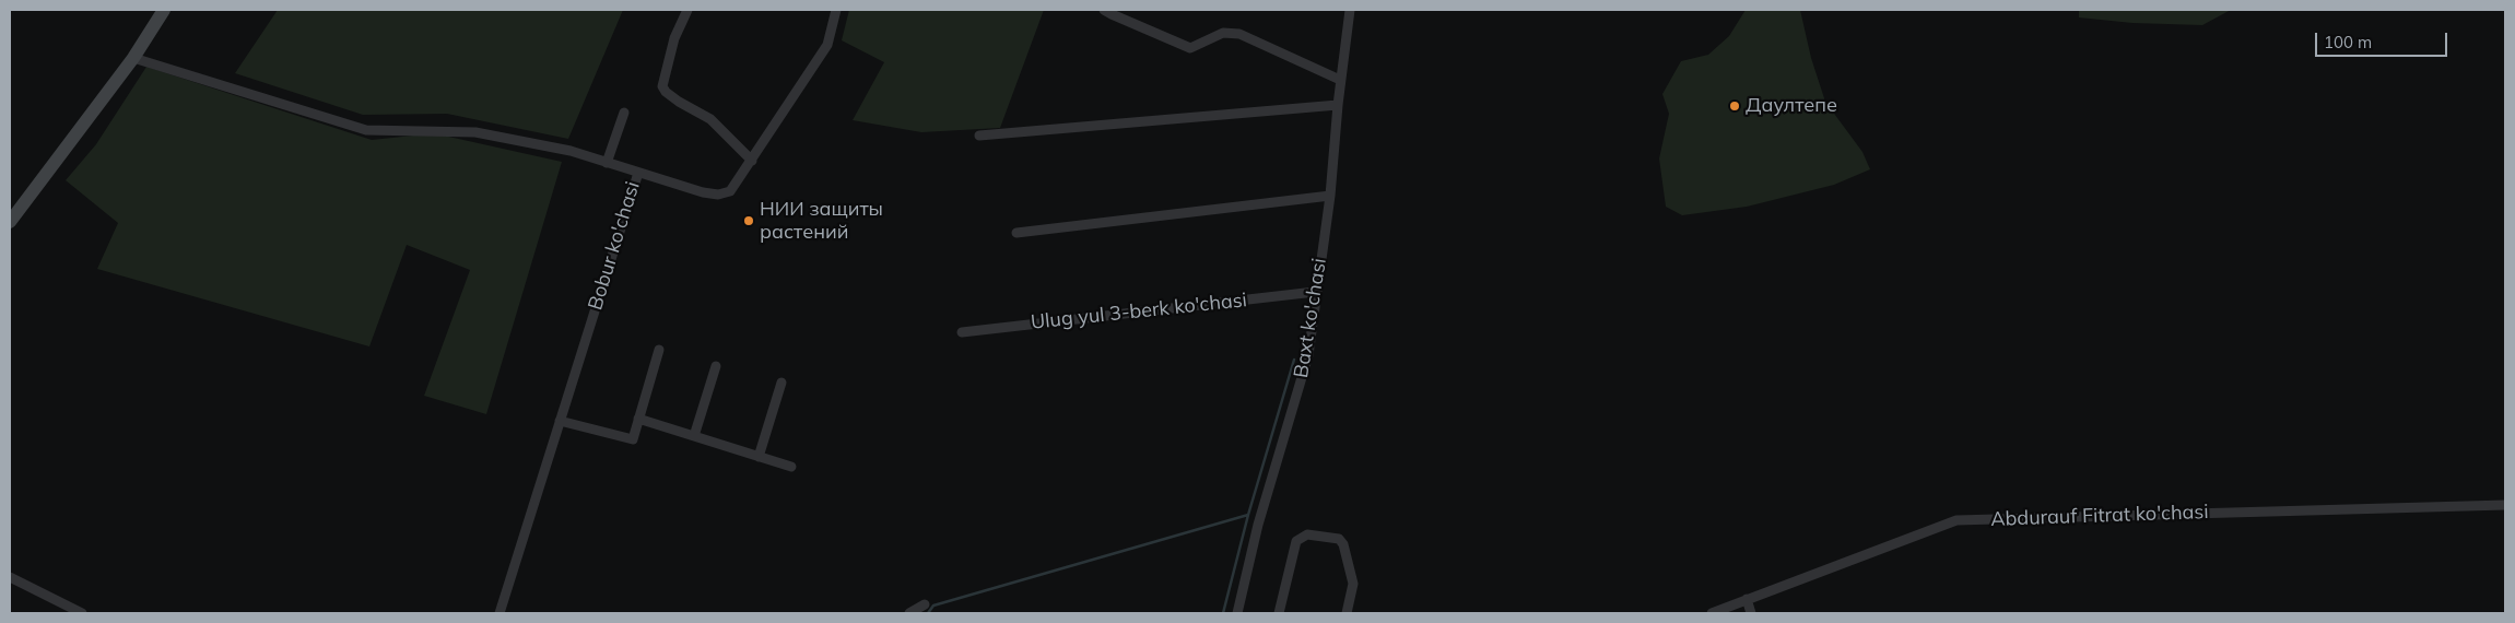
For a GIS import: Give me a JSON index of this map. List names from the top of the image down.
{
  "streets": {
    "street": [
      "Bobur ko'chasi",
      "Ulug yul 3-berk ko'chasi",
      "Baxt ko'chasi",
      "Abdurauf Fitrat ko'chasi"
    ]
  },
  "crossings": [
    ["Ulug yul 3-berk ko'chasi", "Baxt ko'chasi"]
  ],
  "places": ["Даултепе", "НИИ защиты растений"],
  "scale_bar": "100 m"
}
